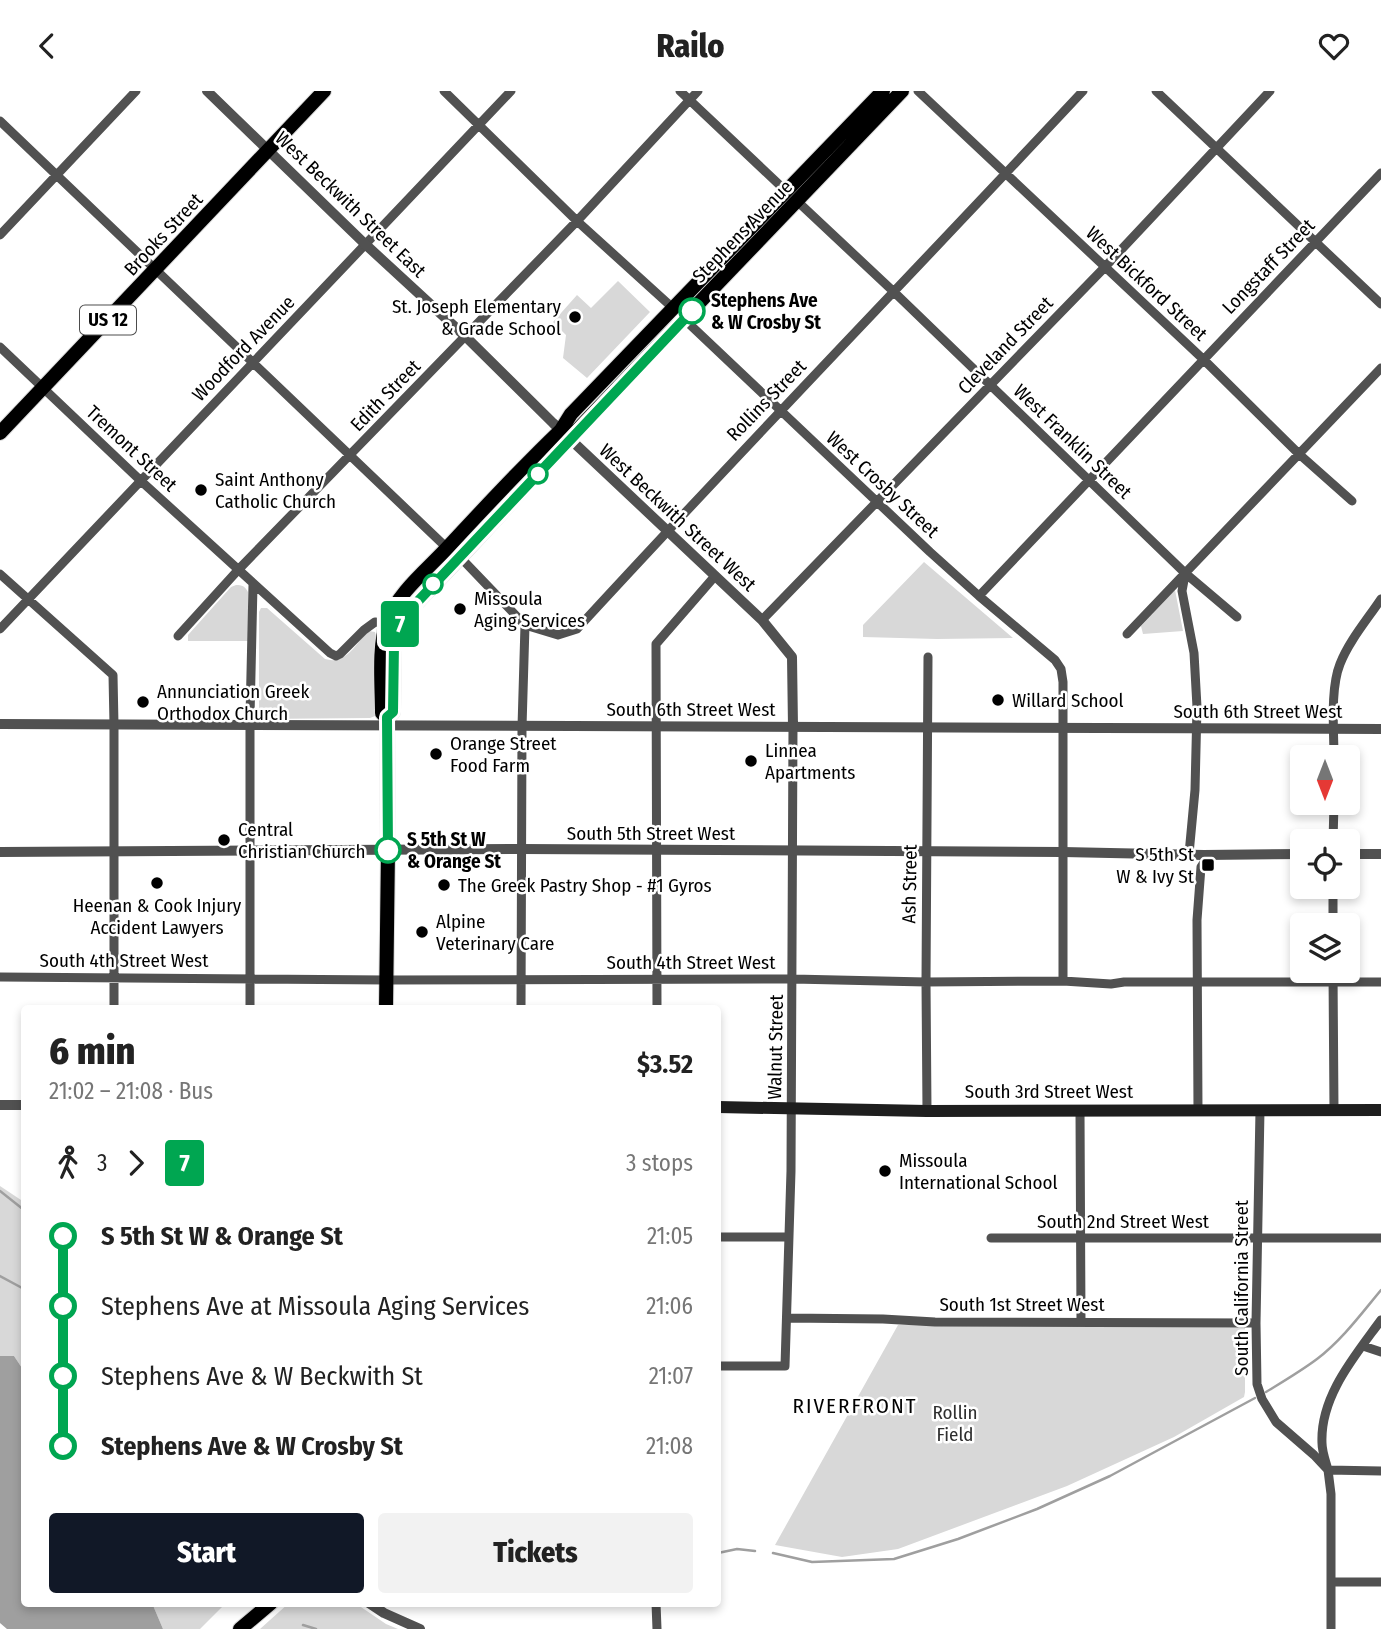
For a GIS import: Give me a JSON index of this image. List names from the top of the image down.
{
  "streets": {
    "main road": [
      "Stephens Avenue",
      "Brooks Street",
      "US 12",
      "South 3rd Street West"
    ],
    "street": [
      "West Beckwith Street East",
      "Longstaff Street",
      "West Bickford Street",
      "Cleveland Street",
      "Woodford Avenue",
      "Edith Street",
      "Rollins Street",
      "West Franklin Street",
      "Tremont Street",
      "West Crosby Street",
      "West Beckwith Street West",
      "South 6th Street West",
      "South 5th Street West",
      "Ash Street",
      "South 4th Street West",
      "Walnut Street",
      "South 2nd Street West",
      "South California Street",
      "South 1st Street West"
    ]
  },
  "crossings": [
    ["West Beckwith Street East", "Stephens Avenue"],
    ["West Beckwith Street East", "Brooks Street"],
    ["West Beckwith Street East", "Woodford Avenue"],
    ["West Beckwith Street East", "Edith Street"],
    ["West Beckwith Street East", "West Beckwith Street West"],
    ["Stephens Avenue", "West Franklin Street"],
    ["Stephens Avenue", "Tremont Street"],
    ["Stephens Avenue", "West Crosby Street"],
    ["Stephens Avenue", "West Beckwith Street West"],
    ["Stephens Avenue", "South 6th Street West"],
    ["Brooks Street", "Tremont Street"],
    ["Longstaff Street", "West Bickford Street"],
    ["Longstaff Street", "West Franklin Street"],
    ["Longstaff Street", "West Crosby Street"],
    ["West Bickford Street", "Cleveland Street"],
    ["West Bickford Street", "Rollins Street"],
    ["Cleveland Street", "West Franklin Street"],
    ["Cleveland Street", "West Crosby Street"],
    ["Cleveland Street", "West Beckwith Street West"],
    ["Woodford Avenue", "Tremont Street"],
    ["Woodford Avenue", "West Crosby Street"],
    ["Edith Street", "West Franklin Street"],
    ["Edith Street", "Tremont Street"],
    ["Edith Street", "West Crosby Street"],
    ["Rollins Street", "West Franklin Street"],
    ["Rollins Street", "West Crosby Street"],
    ["Rollins Street", "West Beckwith Street West"],
    ["West Crosby Street", "South 6th Street West"],
    ["West Beckwith Street West", "South 6th Street West"],
    ["West Beckwith Street West", "Walnut Street"],
    ["South 6th Street West", "Ash Street"],
    ["South 6th Street West", "Walnut Street"],
    ["South 5th Street West", "Ash Street"],
    ["South 5th Street West", "Walnut Street"],
    ["Ash Street", "South 4th Street West"],
    ["Ash Street", "South 3rd Street West"],
    ["South 4th Street West", "Walnut Street"],
    ["Walnut Street", "South 3rd Street West"],
    ["Walnut Street", "South 1st Street West"],
    ["South 3rd Street West", "South California Street"],
    ["South 2nd Street West", "South California Street"],
    ["South California Street", "South 1st Street West"]
  ],
  "districts": ["RIVERFRONT"],
  "parks": ["Rollin Field"],
  "places": {
    "other": [
      "Stephens Ave & W Crosby St",
      "St. Joseph Elementary & Grade School",
      "Saint Anthony Catholic Church",
      "Missoula Aging Services",
      "Willard School",
      "Annunciation Greek Orthodox Church",
      "Orange Street Food Farm",
      "Linnea Apartments",
      "Central Christian Church",
      "S 5th St W & Orange St",
      "Heenan & Cook Injury Accident Lawyers",
      "The Greek Pastry Shop - #1 Gyros",
      "Alpine Veterinary Care",
      "Missoula International School"
    ],
    "transit": ["S 5th St W & Ivy St"]
  },
  "lines": ["bus line 7"],
  "north": "bottom",
  "page": {
    "header": "Railo",
    "on_map": "7",
    "heading": ["6 min", "21:02 – 21:08 · Bus", "$3.52"],
    "legs": ["3", "7", "3 stops"],
    "list": [
      {
        "name": "S 5th St W & Orange St",
        "value": "21:05"
      },
      {
        "name": "Stephens Ave at Missoula Aging Services",
        "value": "21:06"
      },
      {
        "name": "Stephens Ave & W Beckwith St",
        "value": "21:07"
      },
      {
        "name": "Stephens Ave & W Crosby St",
        "value": "21:08"
      }
    ],
    "buttons": ["Start", "Tickets"]
  }
}
